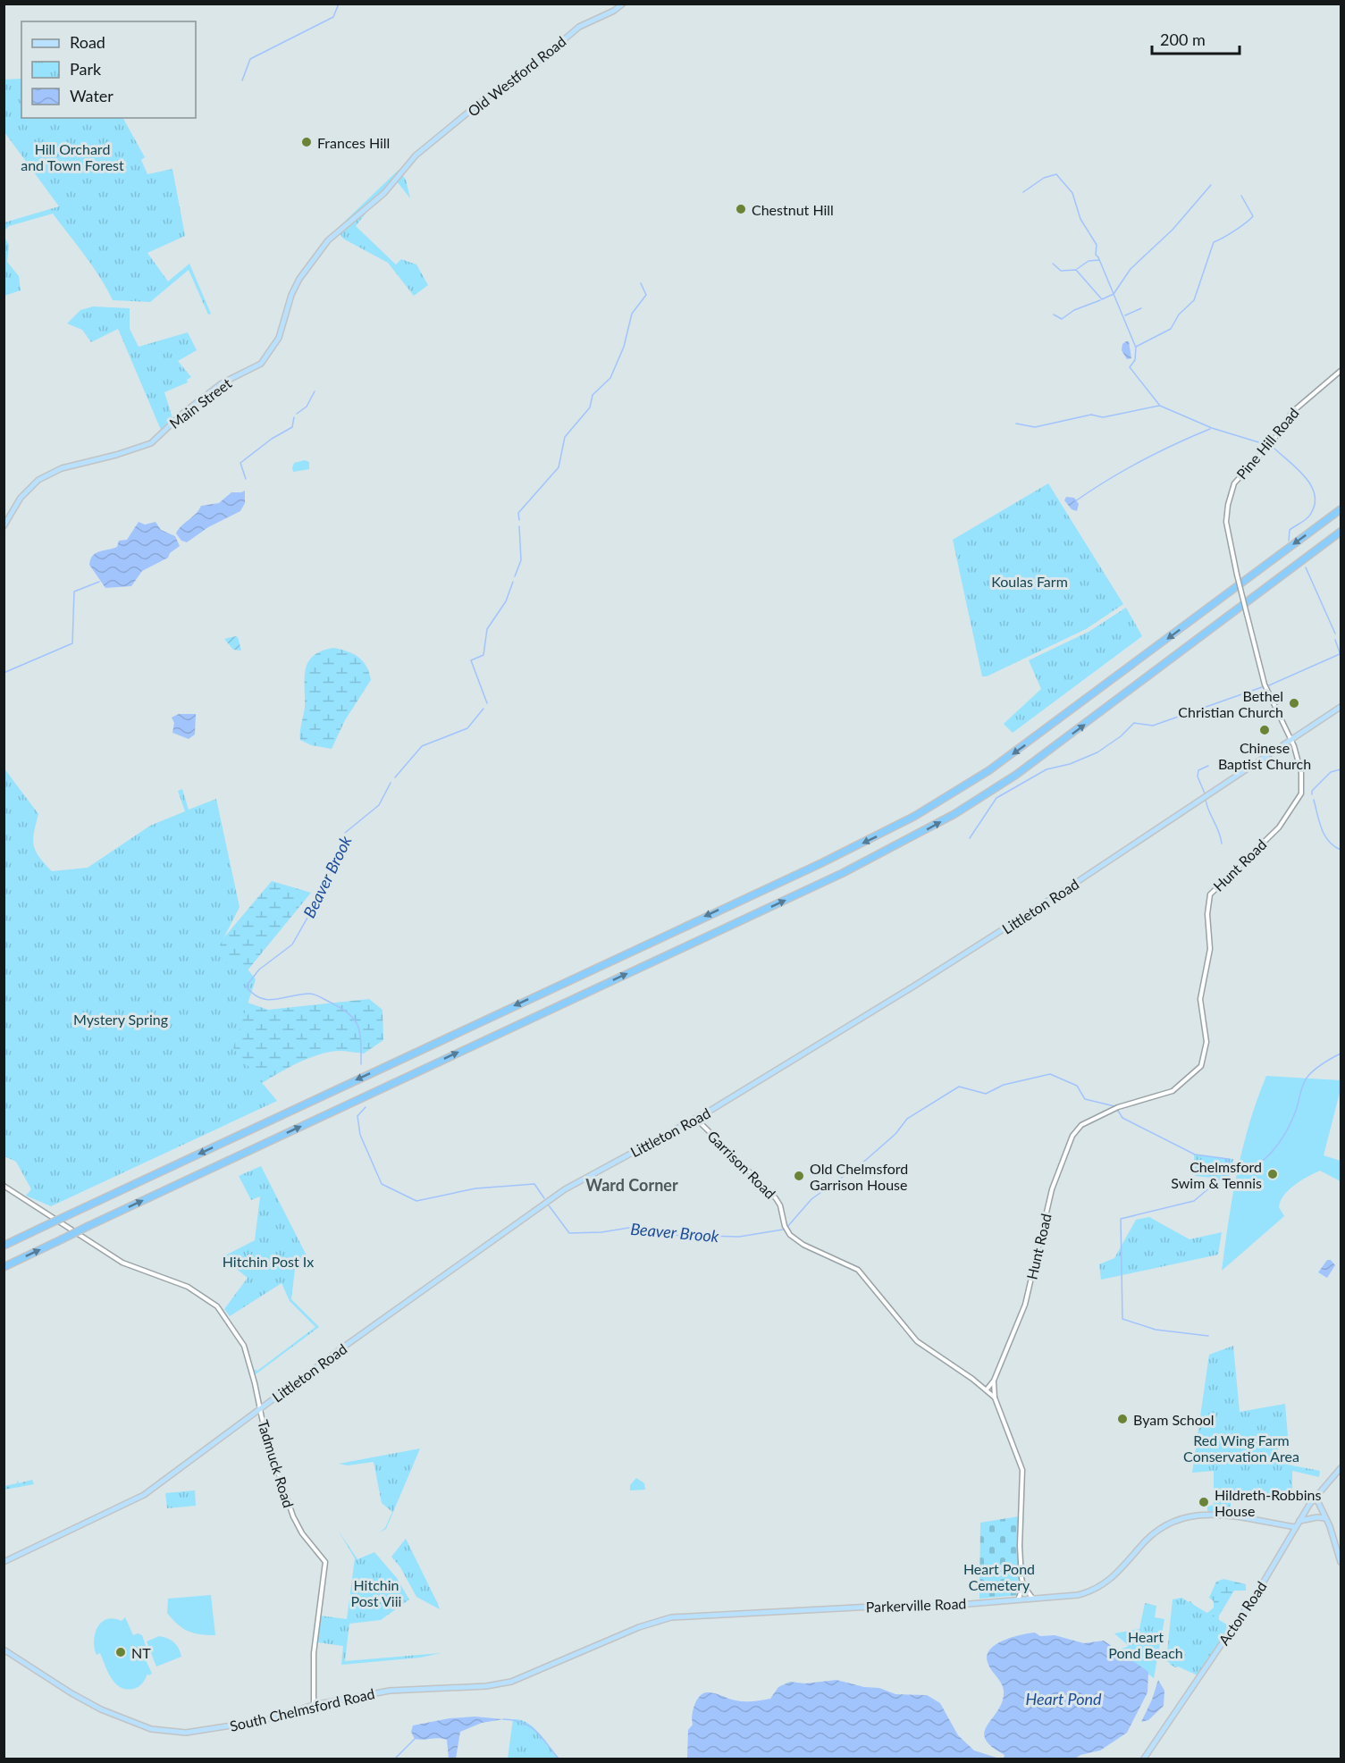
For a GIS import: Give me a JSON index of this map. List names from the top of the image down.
{
  "streets": {
    "main road": [
      "Old Westford Road",
      "Main Street",
      "Littleton Road",
      "Parkerville Road",
      "Acton Road",
      "South Chelmsford Road"
    ],
    "street": [
      "Pine Hill Road",
      "Hunt Road",
      "Garrison Road",
      "Tadmuck Road"
    ]
  },
  "crossings": [
    ["Old Westford Road", "Main Street"],
    ["Pine Hill Road", "Hunt Road"],
    ["Hunt Road", "Littleton Road"],
    ["Hunt Road", "Garrison Road"],
    ["Littleton Road", "Garrison Road"],
    ["Littleton Road", "Tadmuck Road"],
    ["Garrison Road", "Parkerville Road"],
    ["Tadmuck Road", "South Chelmsford Road"],
    ["Parkerville Road", "Acton Road"],
    ["Parkerville Road", "South Chelmsford Road"]
  ],
  "districts": ["Ward Corner"],
  "water": ["Beaver Brook", "Heart Pond"],
  "parks": [
    "Hill Orchard and Town Forest",
    "Koulas Farm",
    "Mystery Spring",
    "Hitchin Post Ix",
    "Red Wing Farm Conservation Area",
    "Heart Pond Cemetery",
    "Hitchin Post Viii",
    "Heart Pond Beach"
  ],
  "places": [
    "Frances Hill",
    "Chestnut Hill",
    "Bethel Christian Church",
    "Chinese Baptist Church",
    "Chelmsford Swim & Tennis",
    "Old Chelmsford Garrison House",
    "Byam School",
    "Hildreth-Robbins House",
    "NT"
  ],
  "legend": ["Road", "Park", "Water"],
  "scale_bar": "200 m"
}
